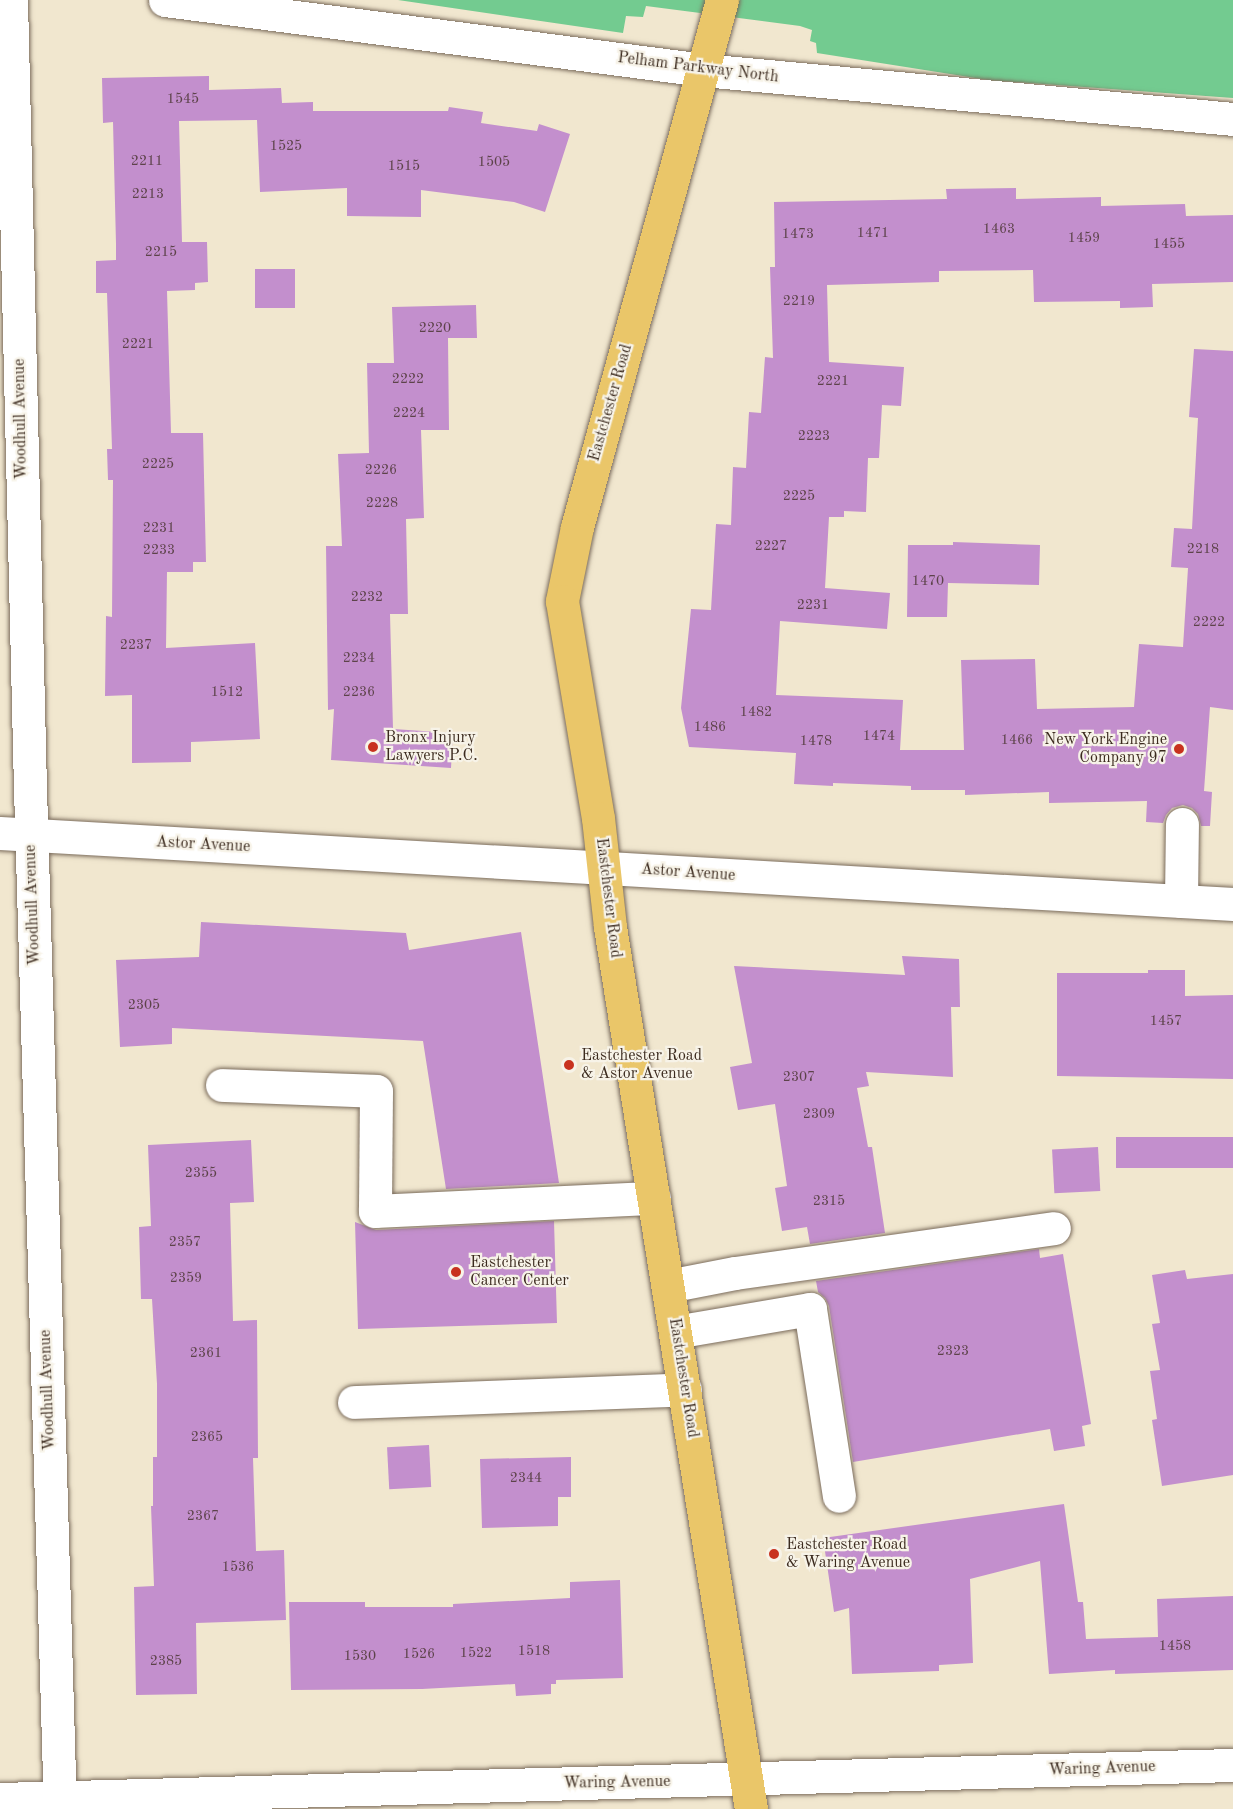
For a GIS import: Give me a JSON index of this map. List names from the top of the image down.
{
  "streets": {
    "main road": ["Eastchester Road"],
    "street": [
      "Pelham Parkway North",
      "Woodhull Avenue",
      "Astor Avenue",
      "Waring Avenue"
    ]
  },
  "crossings": [
    ["Pelham Parkway North", "Eastchester Road"],
    ["Eastchester Road", "Astor Avenue"],
    ["Eastchester Road", "Waring Avenue"],
    ["Woodhull Avenue", "Astor Avenue"],
    ["Woodhull Avenue", "Waring Avenue"]
  ],
  "places": [
    "Bronx Injury Lawyers P.C.",
    "New York Engine Company 97",
    "Eastchester Road & Astor Avenue",
    "Eastchester Cancer Center",
    "Eastchester Road & Waring Avenue"
  ],
  "house_numbers": [
    "1545",
    "1525",
    "2211",
    "1505",
    "1515",
    "2213",
    "1463",
    "1471",
    "1473",
    "1459",
    "1455",
    "2215",
    "2219",
    "2220",
    "2221",
    "2222",
    "2221",
    "2224",
    "2223",
    "2225",
    "2226",
    "2225",
    "2228",
    "2231",
    "2227",
    "2218",
    "2233",
    "1470",
    "2232",
    "2231",
    "2222",
    "2237",
    "2234",
    "1512",
    "2236",
    "1482",
    "1486",
    "1474",
    "1466",
    "1478",
    "2305",
    "1457",
    "2307",
    "2309",
    "2355",
    "2315",
    "2357",
    "2359",
    "2323",
    "2361",
    "2365",
    "2344",
    "2367",
    "1536",
    "1458",
    "1518",
    "1522",
    "1526",
    "1530",
    "2385"
  ]
}
